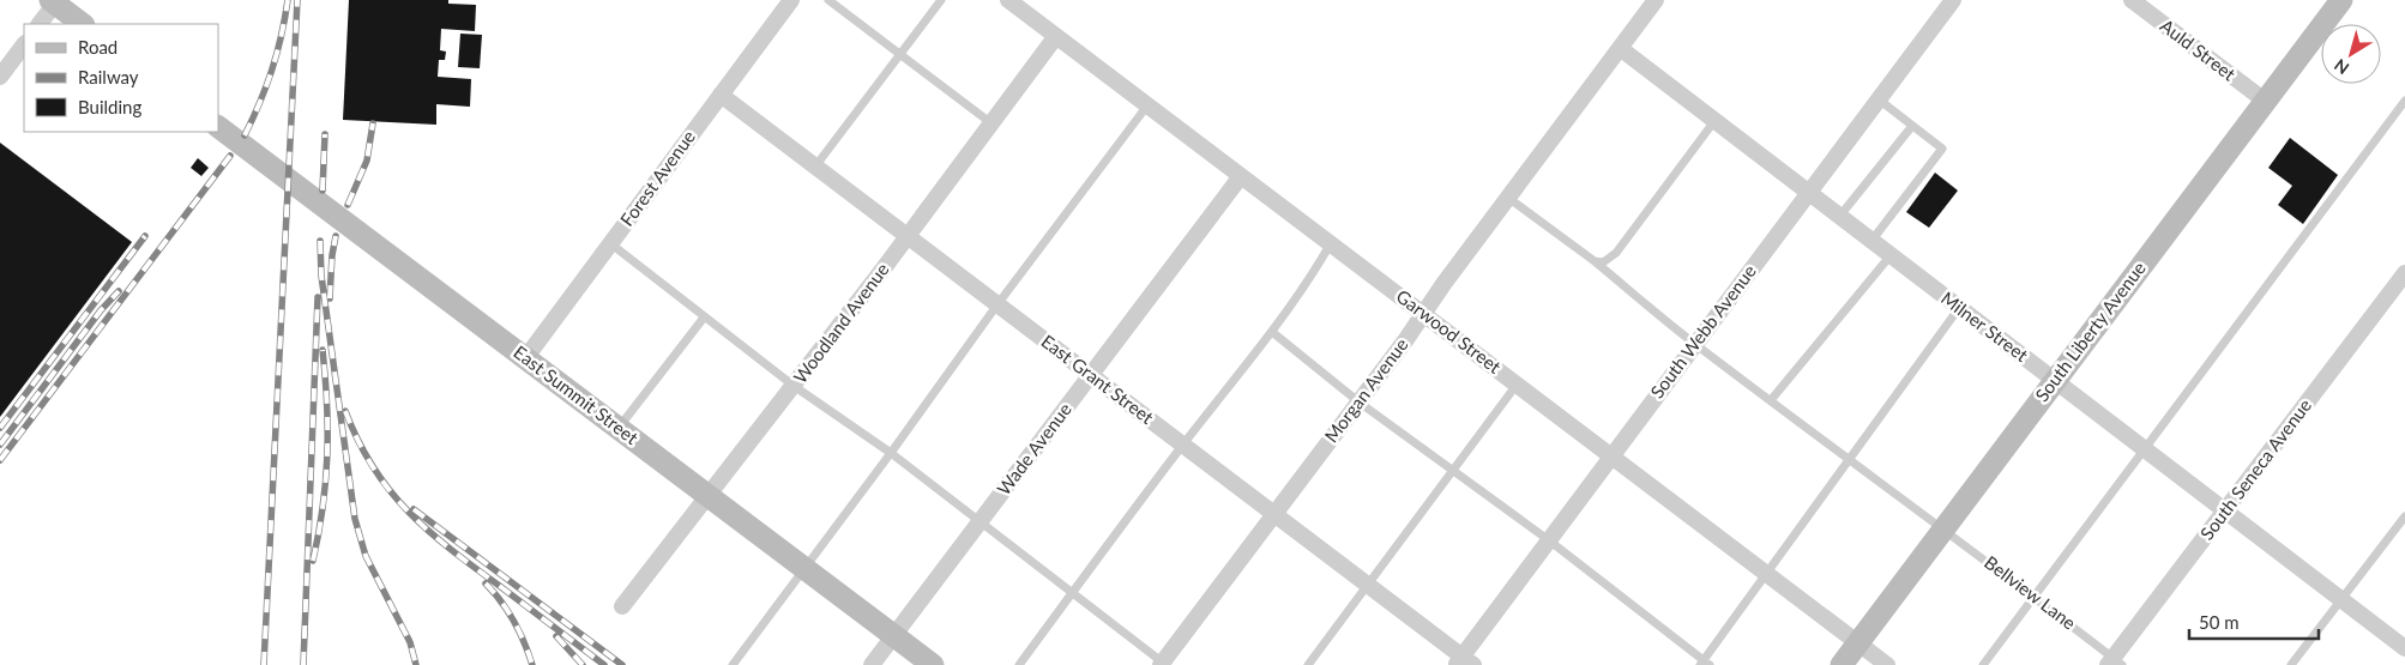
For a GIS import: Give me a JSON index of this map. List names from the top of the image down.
{
  "streets": {
    "street": [
      "Auld Street",
      "Forest Avenue",
      "Woodland Avenue",
      "Milner Street",
      "Garwood Street",
      "South Webb Avenue",
      "South Liberty Avenue",
      "East Grant Street",
      "Morgan Avenue",
      "East Summit Street",
      "Wade Avenue",
      "South Seneca Avenue"
    ],
    "lane": ["Bellview Lane"]
  },
  "crossings": [
    ["Auld Street", "South Liberty Avenue"],
    ["Forest Avenue", "East Grant Street"],
    ["Forest Avenue", "East Summit Street"],
    ["Woodland Avenue", "Garwood Street"],
    ["Woodland Avenue", "East Grant Street"],
    ["Woodland Avenue", "East Summit Street"],
    ["Milner Street", "South Webb Avenue"],
    ["Milner Street", "South Liberty Avenue"],
    ["Milner Street", "Morgan Avenue"],
    ["Milner Street", "South Seneca Avenue"],
    ["Garwood Street", "South Webb Avenue"],
    ["Garwood Street", "South Liberty Avenue"],
    ["Garwood Street", "Morgan Avenue"],
    ["Garwood Street", "Wade Avenue"],
    ["South Webb Avenue", "East Grant Street"],
    ["South Webb Avenue", "Bellview Lane"],
    ["South Liberty Avenue", "Bellview Lane"],
    ["East Grant Street", "Morgan Avenue"],
    ["East Grant Street", "Wade Avenue"],
    ["Morgan Avenue", "Bellview Lane"],
    ["East Summit Street", "Wade Avenue"],
    ["South Seneca Avenue", "Bellview Lane"]
  ],
  "legend": ["Road", "Railway", "Building"],
  "scale_bar": "50 m",
  "north": "bottom left"
}
